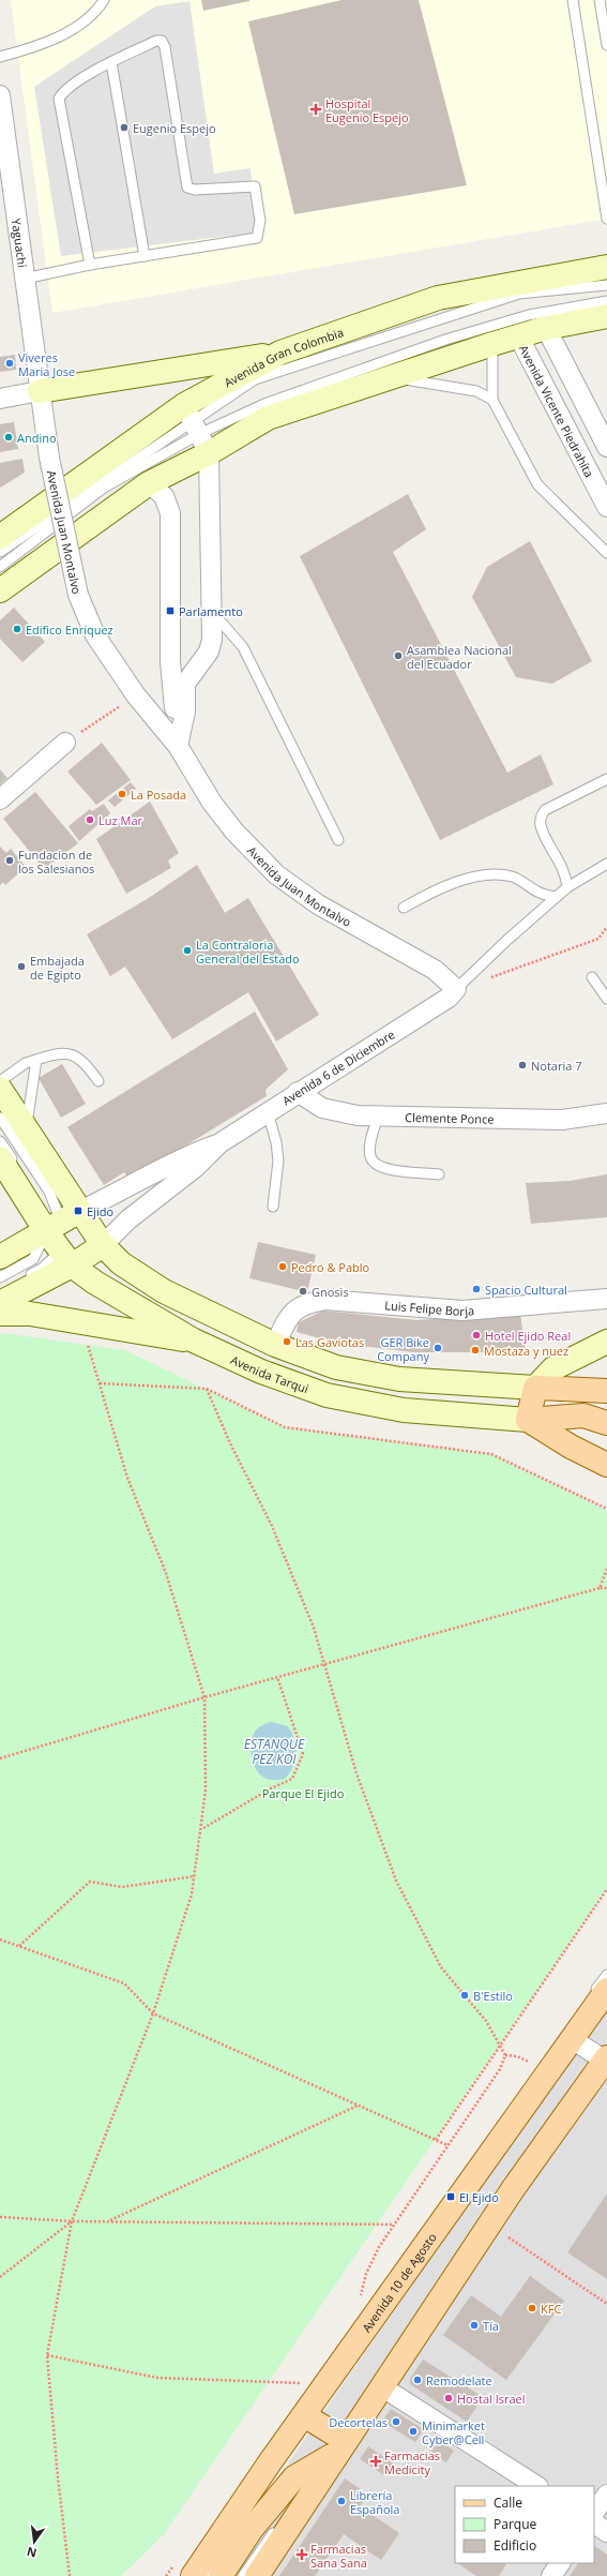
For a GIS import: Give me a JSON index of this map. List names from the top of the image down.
{
  "streets": {
    "main road": [
      "Avenida Gran Colombia",
      "Avenida 6 de Diciembre",
      "Avenida Tarqui",
      "Avenida 10 de Agosto"
    ],
    "street": [
      "Yaguachi",
      "Avenida Vicente Piedrahíta",
      "Avenida Juan Montalvo",
      "Clemente Ponce",
      "Luis Felipe Borja"
    ]
  },
  "crossings": [
    ["Yaguachi", "Avenida Juan Montalvo"],
    ["Avenida Gran Colombia", "Avenida Vicente Piedrahíta"],
    ["Avenida Gran Colombia", "Avenida Juan Montalvo"],
    ["Avenida Juan Montalvo", "Avenida 6 de Diciembre"],
    ["Avenida 6 de Diciembre", "Clemente Ponce"],
    ["Avenida 6 de Diciembre", "Avenida Tarqui"],
    ["Luis Felipe Borja", "Avenida Tarqui"]
  ],
  "water": ["ESTANQUE PEZ KOI"],
  "parks": ["Parque El Ejido"],
  "places": {
    "health": ["Hospital Eugenio Espejo", "Farmacias Medicity", "Farmacias Sana Sana"],
    "other": [
      "Eugenio Espejo",
      "Viveres Maria Jose",
      "Andino",
      "Edifico Enriquez",
      "Asamblea Nacional del Ecuador",
      "La Posada",
      "Luz Mar",
      "Fundacion de los Salesianos",
      "La Contraloria General del Estado",
      "Embajada de Egipto",
      "Notaria 7",
      "Pedro & Pablo",
      "Spacio Cultural",
      "Gnosis",
      "Hotel Ejido Real",
      "Las Gaviotas",
      "GER Bike Company",
      "Mostaza y nuez",
      "B'Estilo",
      "KFC",
      "Tía",
      "Remodelate",
      "Hostal Israel",
      "Decortelas",
      "Minimarket Cyber@Cell",
      "Librería Española"
    ],
    "transit": ["Parlamento", "Ejido", "El Ejido"]
  },
  "legend": ["Calle", "Parque", "Edificio"],
  "north": "bottom"
}
